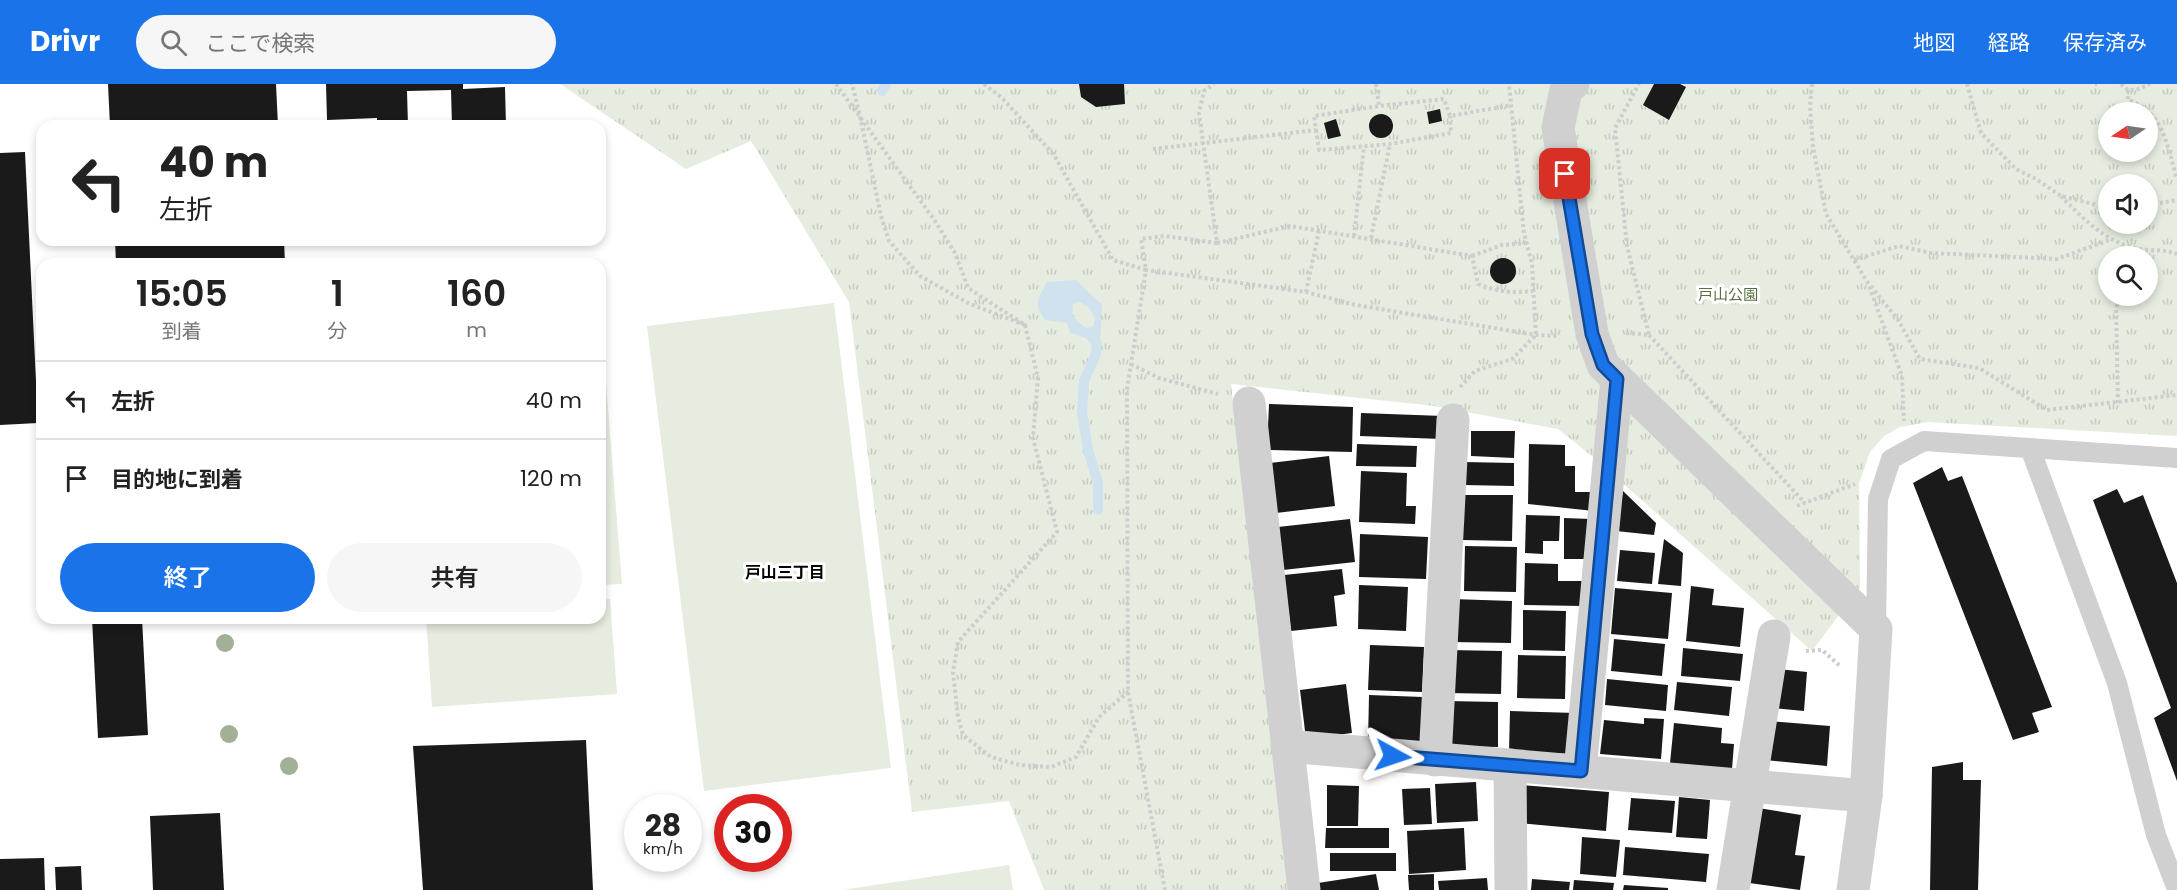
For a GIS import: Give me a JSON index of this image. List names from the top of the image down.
{
  "districts": ["戸山三丁目"],
  "parks": ["戸山公園"],
  "north": "left",
  "page": {
    "header": "Drivr",
    "search": "ここで検索",
    "nav": ["地図", "経路", "保存済み"],
    "turn": ["40 m", "左折"],
    "eta": [
      "15:05",
      "到着",
      "1",
      "分",
      "160",
      "m"
    ],
    "list": [
      {
        "name": "左折",
        "value": "40 m"
      },
      {
        "name": "目的地に到着",
        "value": "120 m"
      }
    ],
    "buttons": ["終了", "共有"],
    "speed": "28 km/h",
    "limit": "30"
  }
}
